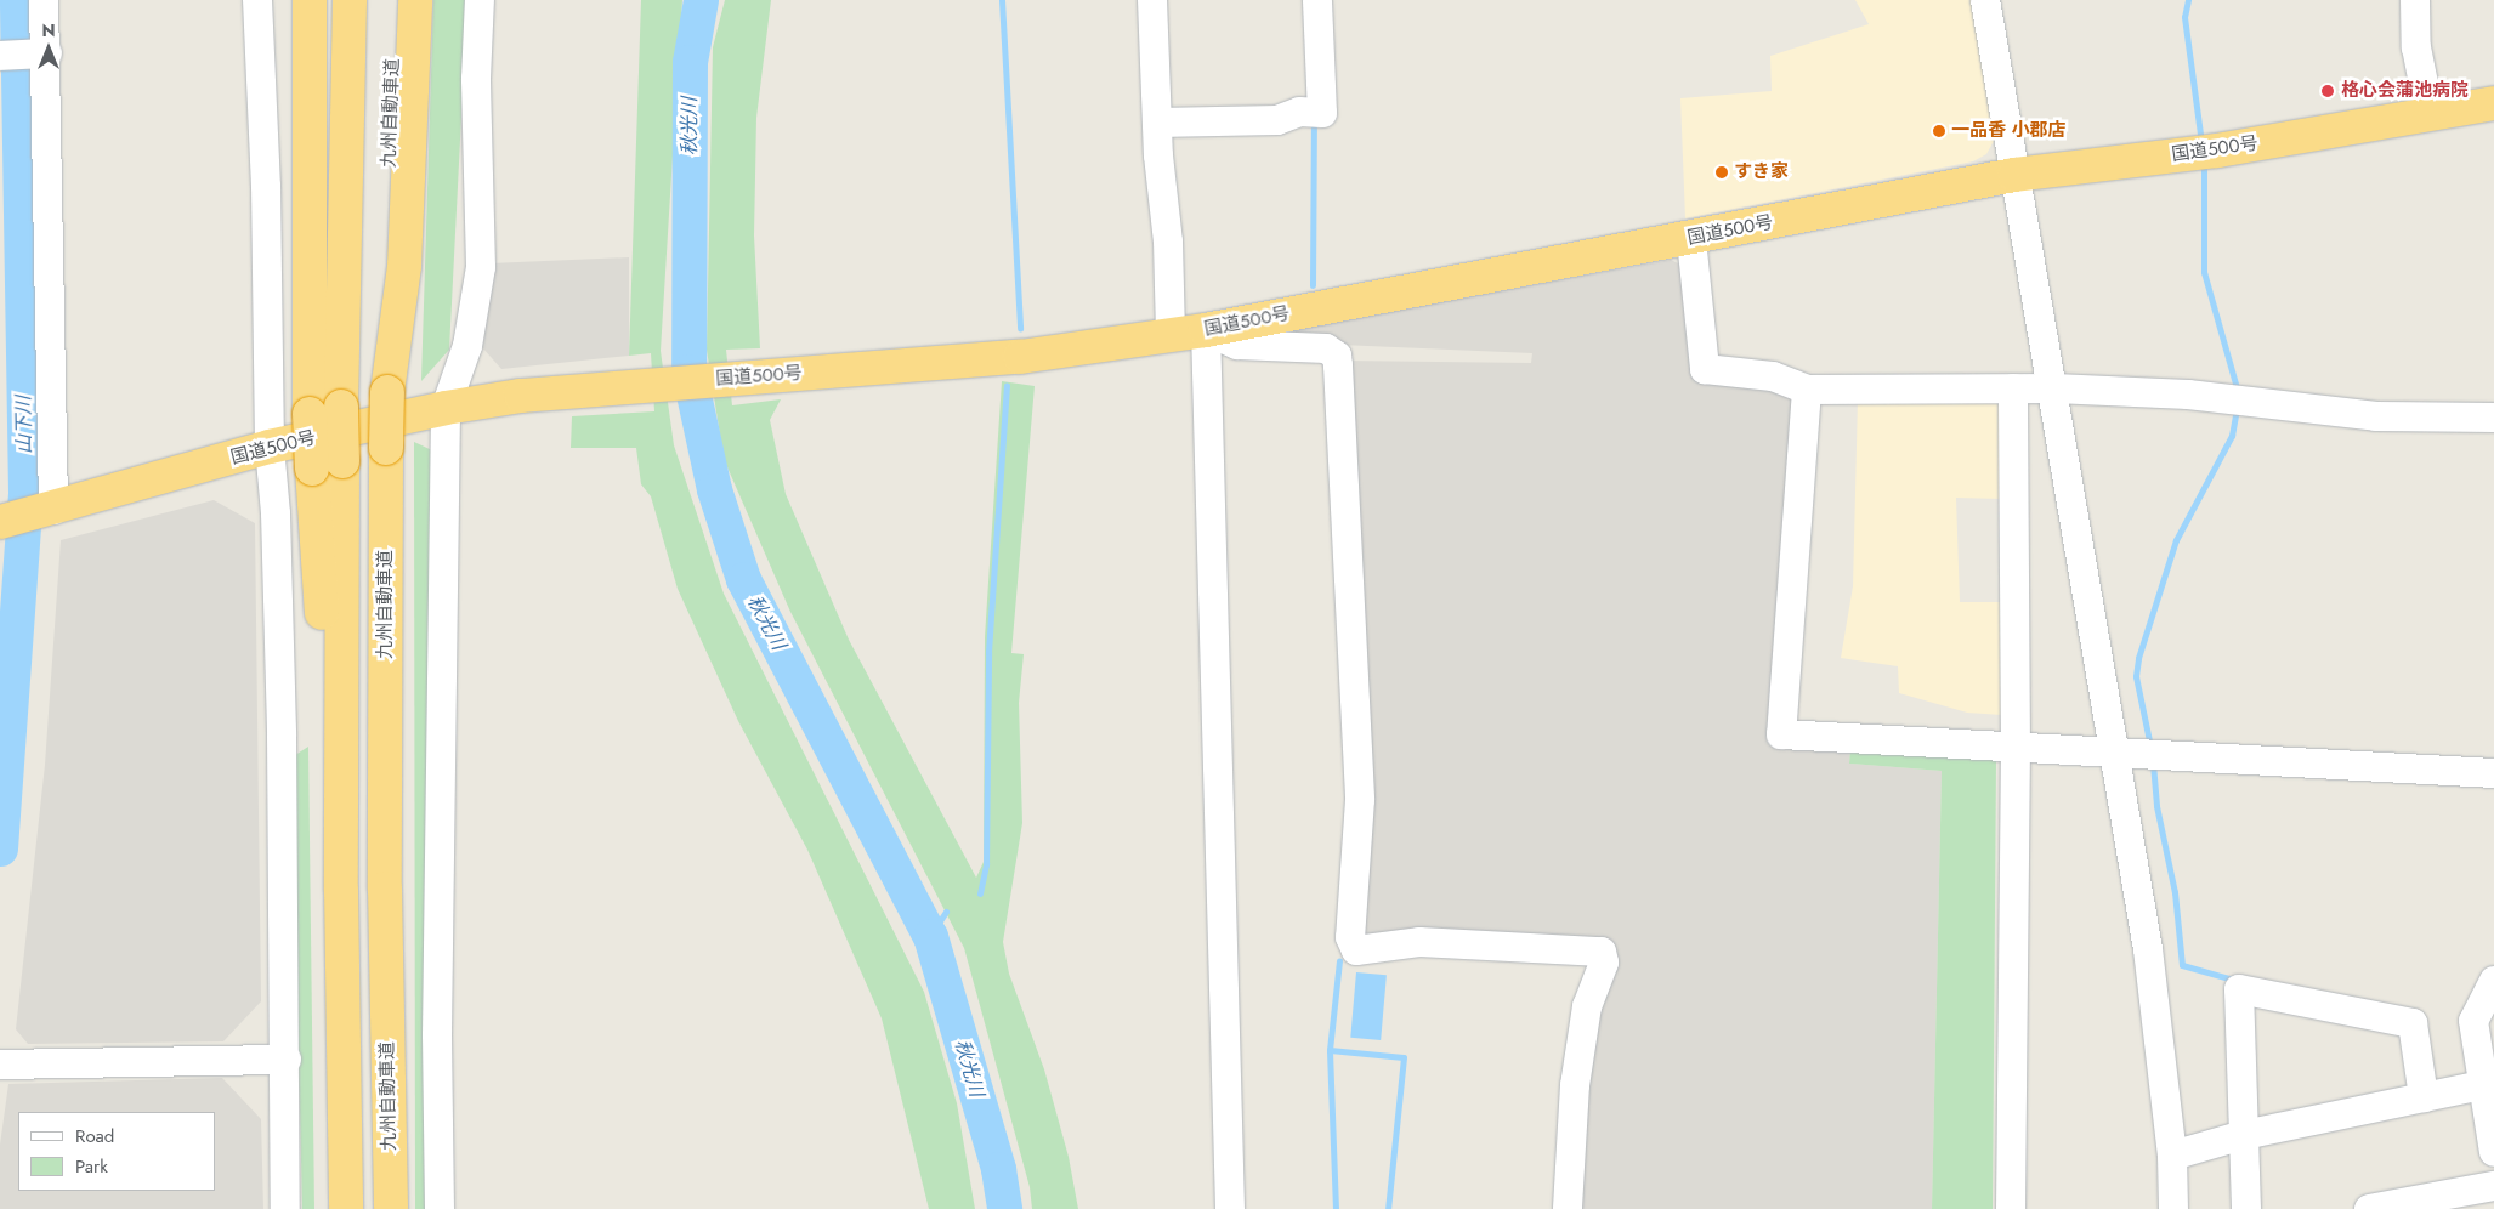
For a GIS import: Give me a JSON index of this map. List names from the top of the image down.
{
  "streets": {
    "highway": ["九州自動車道", "国道500号"]
  },
  "water": ["秋光川", "山下川"],
  "places": ["格心会蒲池病院", "一品香 小郡店", "すき家"],
  "legend": ["Road", "Park"],
  "north": "top"
}
